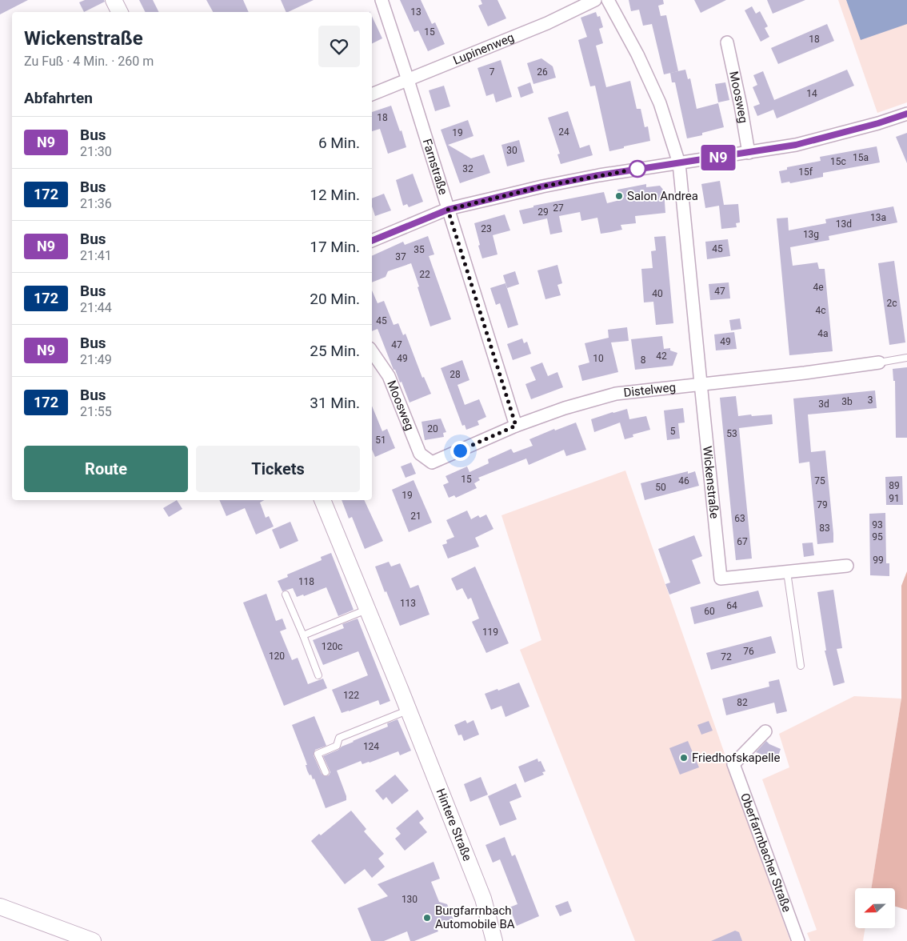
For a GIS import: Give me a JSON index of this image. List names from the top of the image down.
{
  "streets": {
    "street": [
      "Lupinenweg",
      "Moosweg",
      "Farnstraße",
      "Distelweg",
      "Wickenstraße",
      "Hintere Straße",
      "Oberfarrnbacher Straße"
    ]
  },
  "crossings": [
    ["Lupinenweg", "Farnstraße"],
    ["Moosweg", "Distelweg"],
    ["Farnstraße", "Distelweg"],
    ["Distelweg", "Wickenstraße"]
  ],
  "places": ["Salon Andrea", "Friedhofskapelle", "Burgfarrnbach Automobile BA"],
  "lines": ["bus line N9"],
  "house_numbers": [
    "13",
    "15",
    "18",
    "7",
    "26",
    "14",
    "18",
    "24",
    "19",
    "30",
    "15a",
    "15c",
    "32",
    "15f",
    "27",
    "29",
    "13a",
    "13d",
    "23",
    "13g",
    "45",
    "35",
    "37",
    "22",
    "4e",
    "47",
    "40",
    "2c",
    "4c",
    "45",
    "4a",
    "49",
    "47",
    "42",
    "49",
    "10",
    "8",
    "28",
    "3",
    "3b",
    "3d",
    "20",
    "5",
    "53",
    "51",
    "15",
    "46",
    "75",
    "89",
    "50",
    "19",
    "91",
    "79",
    "21",
    "63",
    "93",
    "83",
    "95",
    "67",
    "99",
    "118",
    "113",
    "64",
    "60",
    "119",
    "120c",
    "76",
    "120",
    "72",
    "122",
    "82",
    "124",
    "130"
  ],
  "north": "left",
  "page": {
    "on_map": "N9",
    "heading": [
      ["Wickenstraße", "Zu Fuß · 4 Min. · 260 m"],
      "Abfahrten"
    ],
    "list": [
      {
        "mark": "N9",
        "name": "Bus",
        "note": "21:30",
        "value": "6 Min."
      },
      {
        "mark": "172",
        "name": "Bus",
        "note": "21:36",
        "value": "12 Min."
      },
      {
        "mark": "N9",
        "name": "Bus",
        "note": "21:41",
        "value": "17 Min."
      },
      {
        "mark": "172",
        "name": "Bus",
        "note": "21:44",
        "value": "20 Min."
      },
      {
        "mark": "N9",
        "name": "Bus",
        "note": "21:49",
        "value": "25 Min."
      },
      {
        "mark": "172",
        "name": "Bus",
        "note": "21:55",
        "value": "31 Min."
      }
    ],
    "buttons": ["Route", "Tickets"]
  }
}
